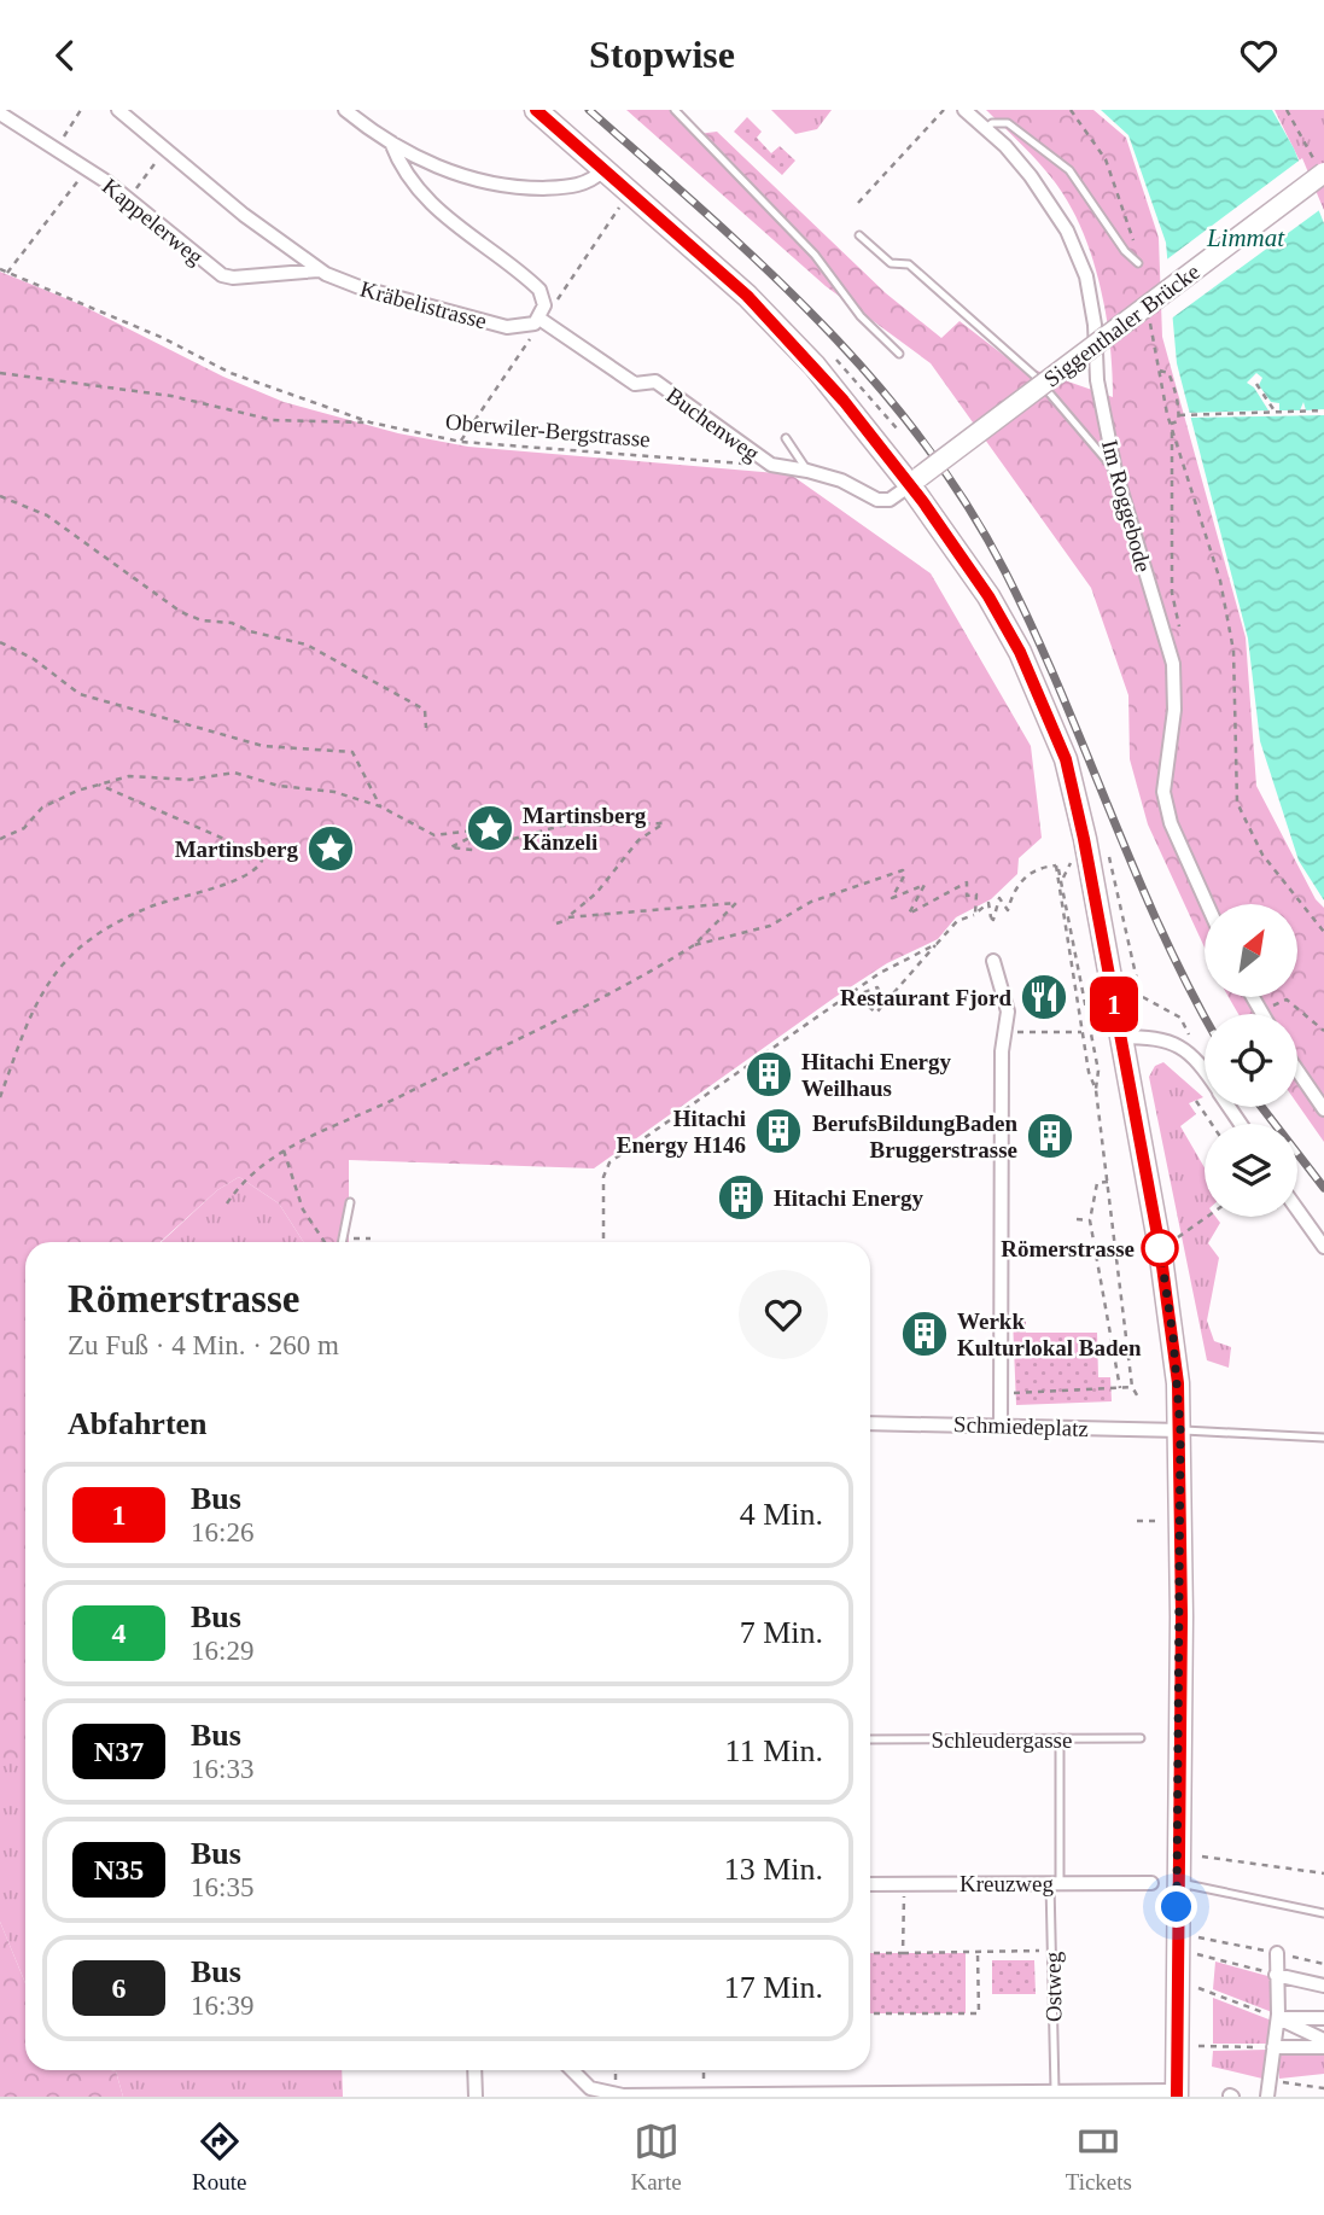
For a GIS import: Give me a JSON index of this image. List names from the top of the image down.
{
  "streets": {
    "main road": ["Siggenthaler Brücke"],
    "street": [
      "Kappelerweg",
      "Kräbelistrasse",
      "Buchenweg",
      "Im Roggebode",
      "Schmiedeplatz",
      "Kreuzweg"
    ],
    "lane": ["Schleudergasse", "Ostweg"],
    "path": ["Oberwiler-Bergstrasse"]
  },
  "crossings": [
    ["Kappelerweg", "Kräbelistrasse"],
    ["Kräbelistrasse", "Buchenweg"],
    ["Siggenthaler Brücke", "Buchenweg"],
    ["Buchenweg", "Oberwiler-Bergstrasse"],
    ["Schleudergasse", "Ostweg"],
    ["Kreuzweg", "Ostweg"]
  ],
  "water": ["Limmat"],
  "places": {
    "place": ["Martinsberg Känzeli", "Martinsberg"],
    "restaurant": ["Restaurant Fjord"],
    "building": [
      "Hitachi Energy Weilhaus",
      "Hitachi Energy H146",
      "BerufsBildungBaden Bruggerstrasse",
      "Hitachi Energy",
      "Werkk Kulturlokal Baden"
    ],
    "other": ["Römerstrasse"]
  },
  "lines": ["bus line 1"],
  "north": "top right",
  "page": {
    "header": "Stopwise",
    "on_map": "1",
    "heading": [
      ["Römerstrasse", "Zu Fuß · 4 Min. · 260 m"],
      "Abfahrten"
    ],
    "list": [
      {
        "mark": "1",
        "name": "Bus",
        "note": "16:26",
        "value": "4 Min."
      },
      {
        "mark": "4",
        "name": "Bus",
        "note": "16:29",
        "value": "7 Min."
      },
      {
        "mark": "N37",
        "name": "Bus",
        "note": "16:33",
        "value": "11 Min."
      },
      {
        "mark": "N35",
        "name": "Bus",
        "note": "16:35",
        "value": "13 Min."
      },
      {
        "mark": "6",
        "name": "Bus",
        "note": "16:39",
        "value": "17 Min."
      }
    ],
    "tabs": ["Route", "Karte", "Tickets"]
  }
}
